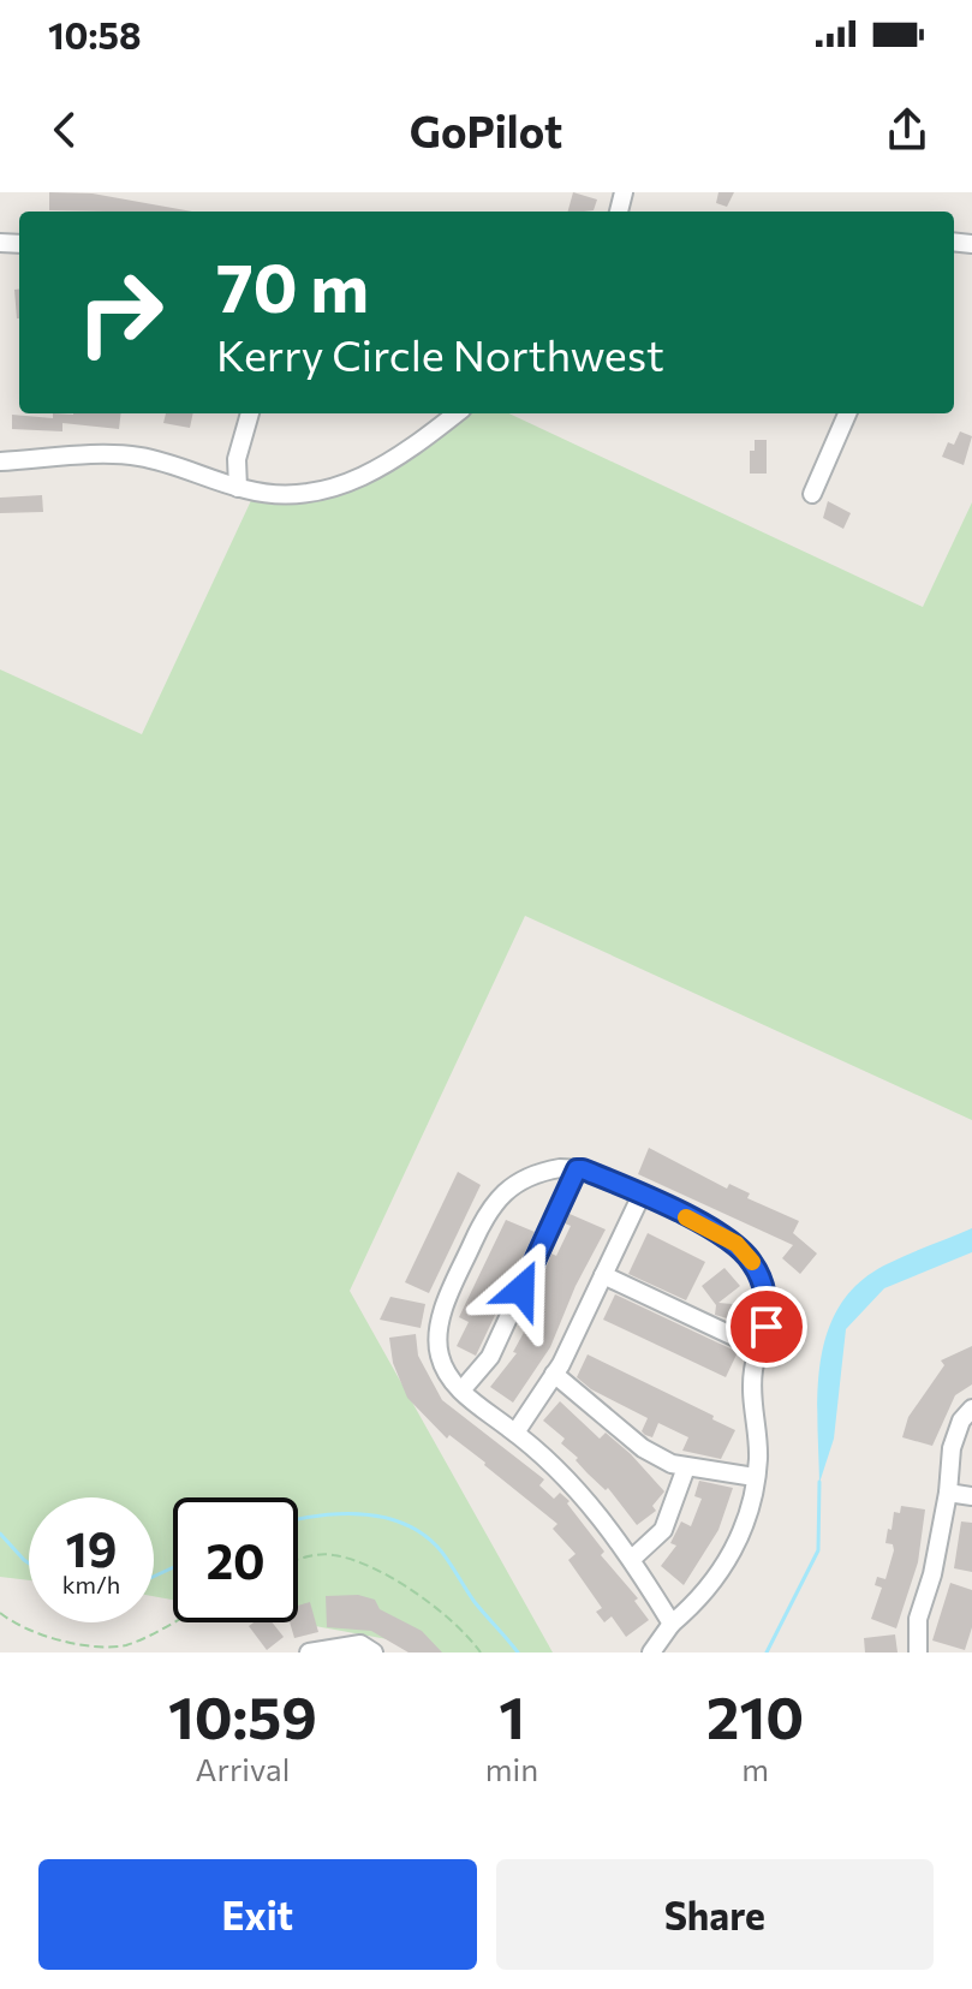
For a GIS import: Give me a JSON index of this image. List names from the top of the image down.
{
  "page": {
    "status": "10:58",
    "header": "GoPilot",
    "turn": ["70 m", "Kerry Circle Northwest"],
    "speed": "19 km/h",
    "limit": "20",
    "eta": [
      "10:59",
      "Arrival",
      "1",
      "min",
      "210",
      "m"
    ],
    "buttons": ["Exit", "Share"]
  }
}
